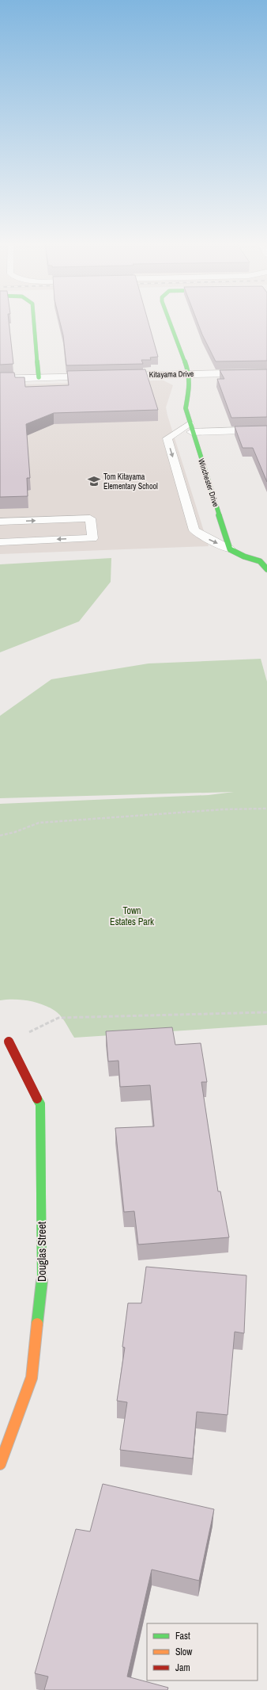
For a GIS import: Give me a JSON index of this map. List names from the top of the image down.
{
  "streets": {
    "street": ["Kitayama Drive", "Winchester Drive", "Douglas Street"]
  },
  "crossings": [
    ["Kitayama Drive", "Winchester Drive"]
  ],
  "parks": ["Town Estates Park"],
  "places": {
    "school or university": ["Tom Kitayama Elementary School"]
  },
  "legend": ["Fast", "Slow", "Jam"]
}
